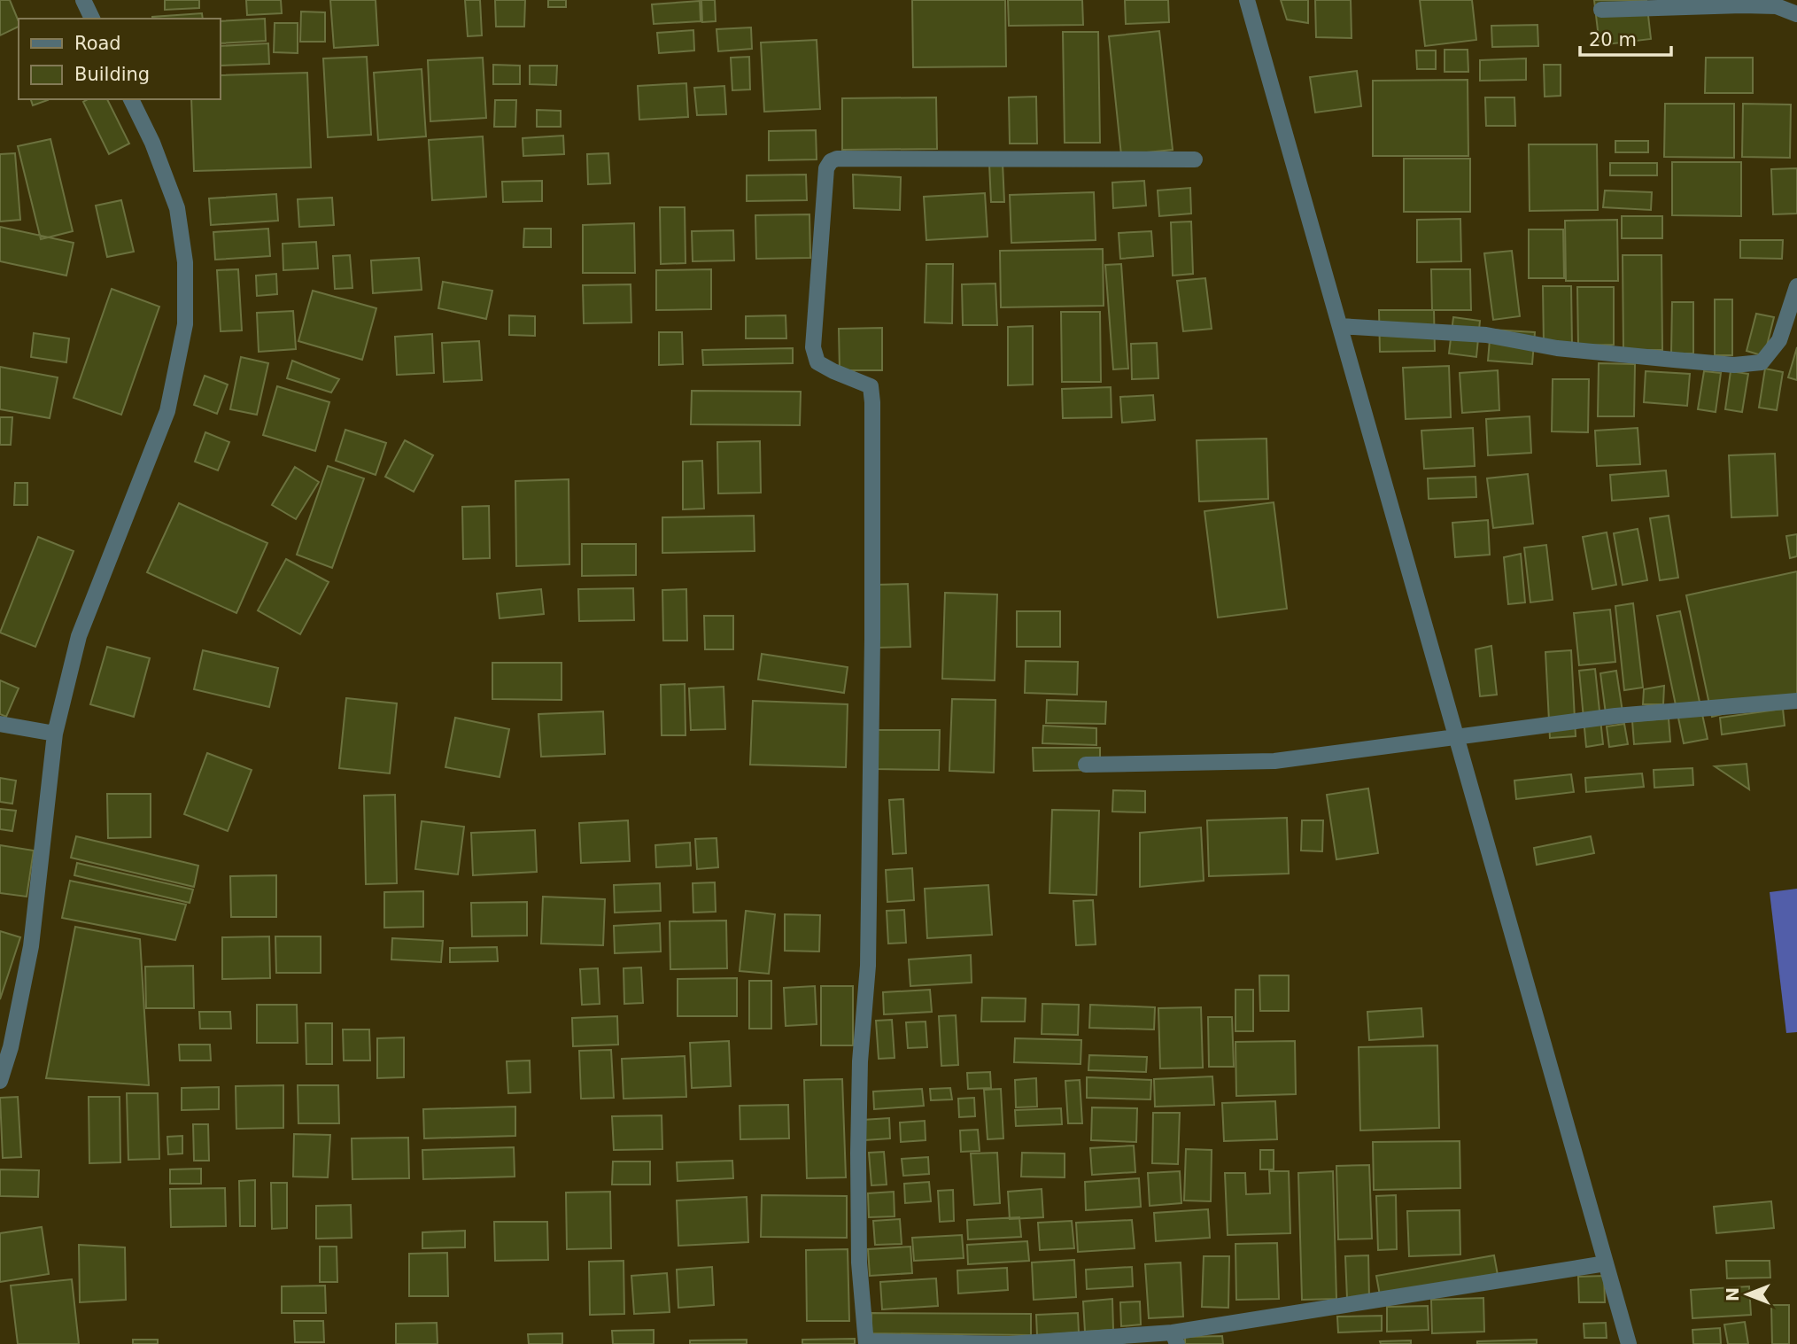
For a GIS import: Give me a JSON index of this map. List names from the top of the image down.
{
  "legend": ["Road", "Building"],
  "scale_bar": "20 m",
  "north": "left"
}
